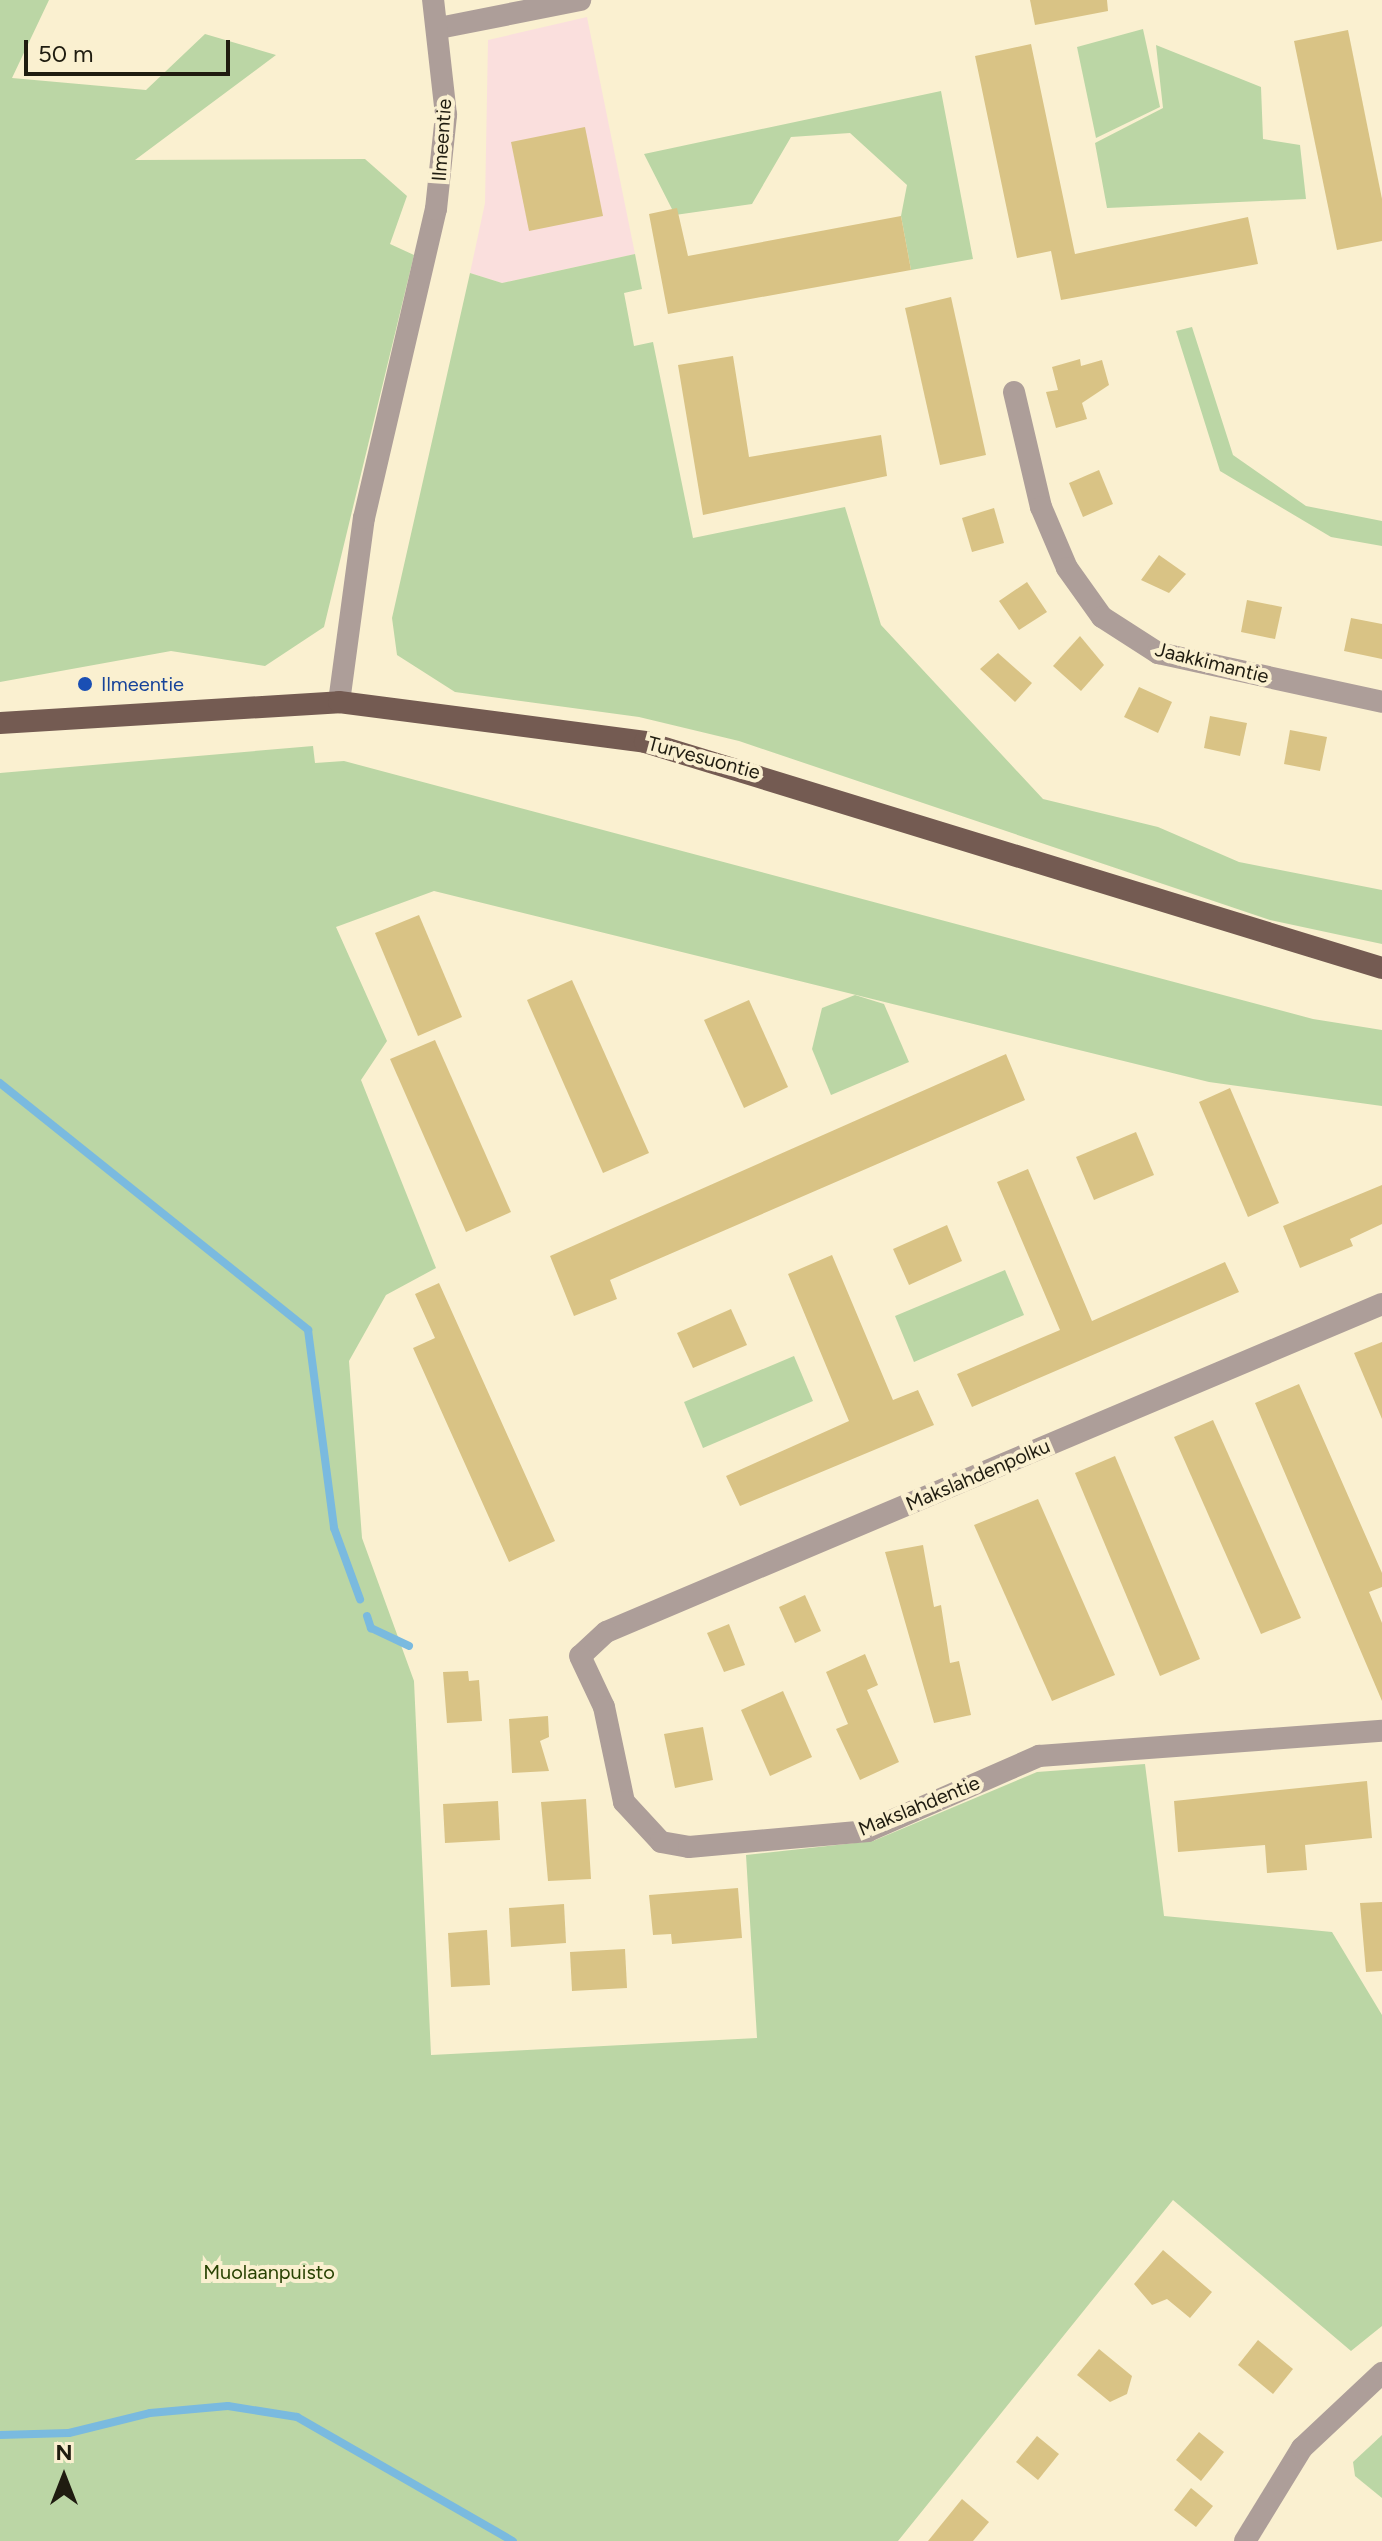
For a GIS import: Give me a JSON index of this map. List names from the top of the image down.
{
  "streets": {
    "main road": ["Turvesuontie"],
    "street": [
      "Ilmeentie",
      "Jaakkimantie",
      "Makslahdenpolku",
      "Makslahdentie"
    ]
  },
  "crossings": [
    ["Ilmeentie", "Turvesuontie"],
    ["Makslahdenpolku", "Makslahdentie"]
  ],
  "parks": ["Muolaanpuisto"],
  "places": ["Ilmeentie"],
  "scale_bar": "50 m",
  "north": "top"
}
